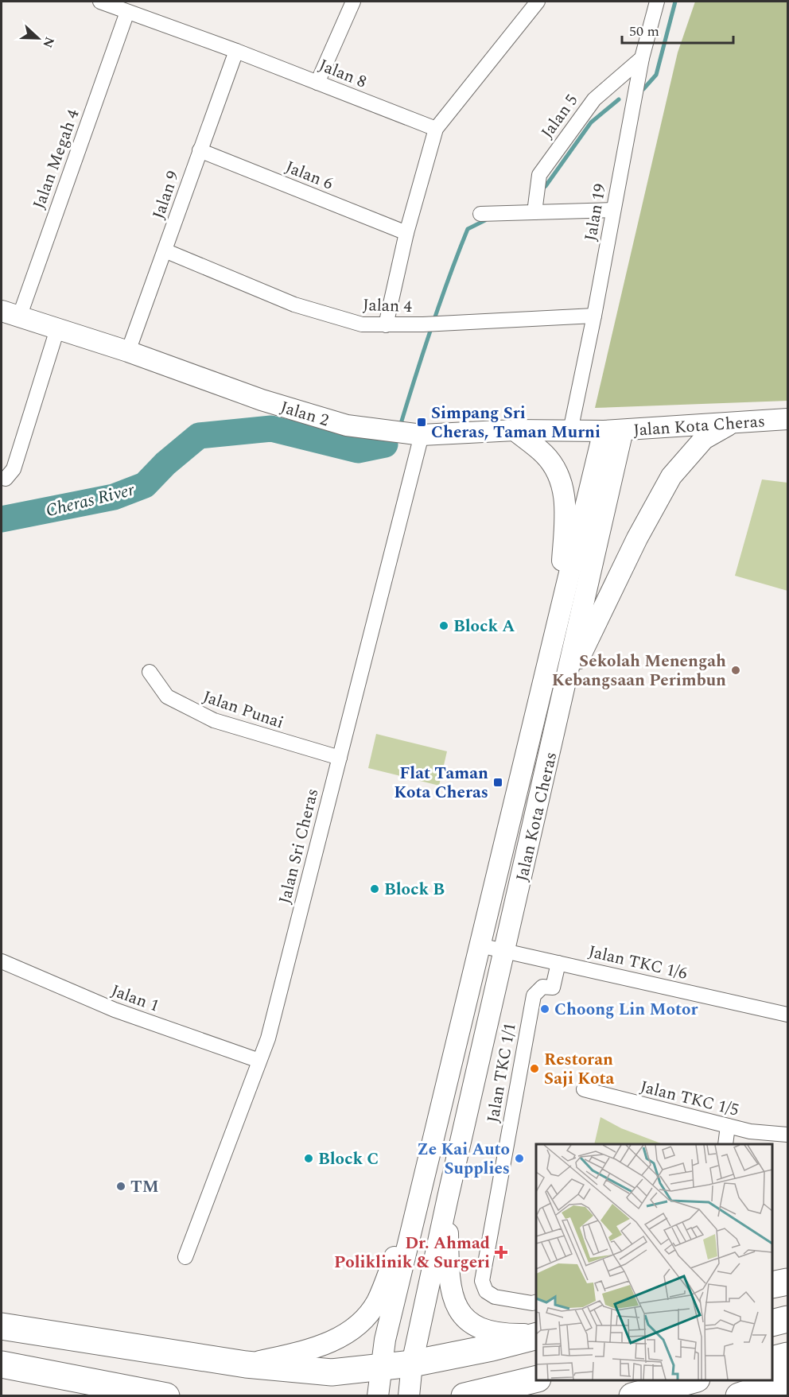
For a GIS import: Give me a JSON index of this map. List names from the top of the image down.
{
  "streets": {
    "main road": ["Jalan 2", "Jalan Kota Cheras"],
    "street": [
      "Jalan 8",
      "Jalan 5",
      "Jalan Megah 4",
      "Jalan 6",
      "Jalan 9",
      "Jalan 19",
      "Jalan 4",
      "Jalan Punai",
      "Jalan Sri Cheras",
      "Jalan TKC 1/6",
      "Jalan 1",
      "Jalan TKC 1/1",
      "Jalan TKC 1/5"
    ]
  },
  "crossings": [
    ["Jalan 8", "Jalan Megah 4"],
    ["Jalan 8", "Jalan 9"],
    ["Jalan 5", "Jalan 19"],
    ["Jalan Megah 4", "Jalan 2"],
    ["Jalan 6", "Jalan 9"],
    ["Jalan 9", "Jalan 4"],
    ["Jalan 9", "Jalan 2"],
    ["Jalan 19", "Jalan 4"],
    ["Jalan 19", "Jalan 2"],
    ["Jalan 2", "Jalan Kota Cheras"],
    ["Jalan 2", "Jalan Sri Cheras"],
    ["Jalan Kota Cheras", "Jalan TKC 1/6"],
    ["Jalan Punai", "Jalan Sri Cheras"],
    ["Jalan Sri Cheras", "Jalan 1"],
    ["Jalan TKC 1/6", "Jalan TKC 1/1"]
  ],
  "water": ["Cheras River"],
  "places": {
    "transit": ["Simpang Sri Cheras, Taman Murni", "Flat Taman Kota Cheras"],
    "other": [
      "Block A",
      "Sekolah Menengah Kebangsaan Perimbun",
      "Block B",
      "Choong Lin Motor",
      "Restoran Saji Kota",
      "Block C",
      "Ze Kai Auto Supplies",
      "TM"
    ],
    "health": ["Dr. Ahmad Poliklinik & Surgeri"]
  },
  "scale_bar": "50 m",
  "north": "right"
}
